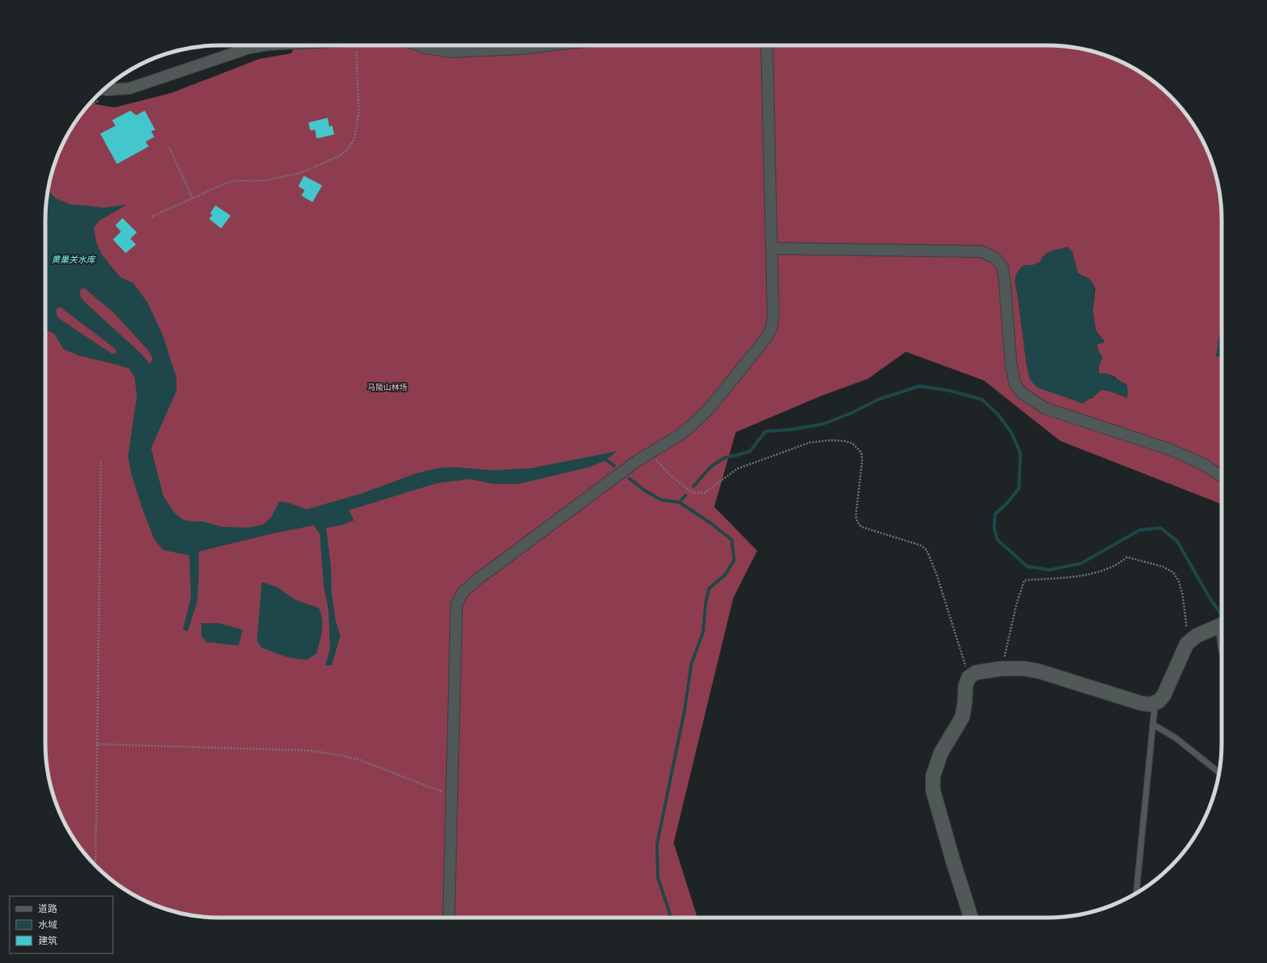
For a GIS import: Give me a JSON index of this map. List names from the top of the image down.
{
  "water": ["黄巢关水库"],
  "parks": ["马陵山林场"],
  "legend": ["道路", "水域", "建筑"]
}
